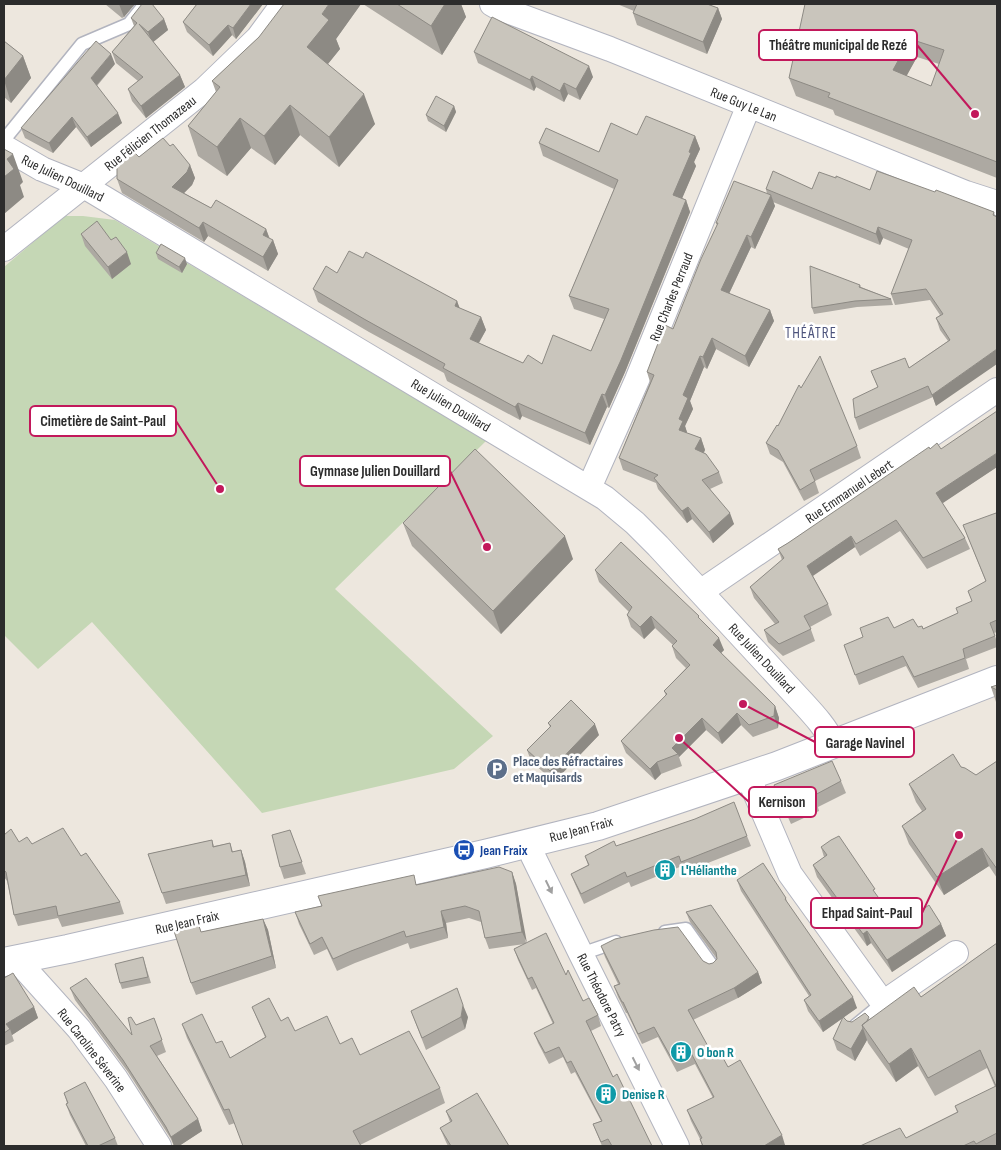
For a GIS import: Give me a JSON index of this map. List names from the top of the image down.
{
  "streets": {
    "street": [
      "Rue Guy Le Lan",
      "Rue Félicien Thomazeau",
      "Rue Julien Douillard",
      "Rue Charles Perraud",
      "Rue Emmanuel Lebert",
      "Rue Jean Fraix",
      "Rue Théodore Patry",
      "Rue Caroline Séverine"
    ]
  },
  "crossings": [
    ["Rue Guy Le Lan", "Rue Charles Perraud"],
    ["Rue Félicien Thomazeau", "Rue Julien Douillard"],
    ["Rue Julien Douillard", "Rue Charles Perraud"],
    ["Rue Julien Douillard", "Rue Emmanuel Lebert"],
    ["Rue Julien Douillard", "Rue Jean Fraix"],
    ["Rue Jean Fraix", "Rue Théodore Patry"],
    ["Rue Jean Fraix", "Rue Caroline Séverine"]
  ],
  "one_way": ["Rue Théodore Patry"],
  "districts": ["THÉÂTRE"],
  "places": {
    "other": [
      "Théâtre municipal de Rezé",
      "Cimetière de Saint-Paul",
      "Gymnase Julien Douillard",
      "Garage Navinel",
      "Kernison",
      "Ehpad Saint-Paul"
    ],
    "parking": ["Place des Réfractaires et Maquisards"],
    "bus stop": ["Jean Fraix"],
    "building": ["L'Hélianthe", "O bon R", "Denise R"]
  }
}
